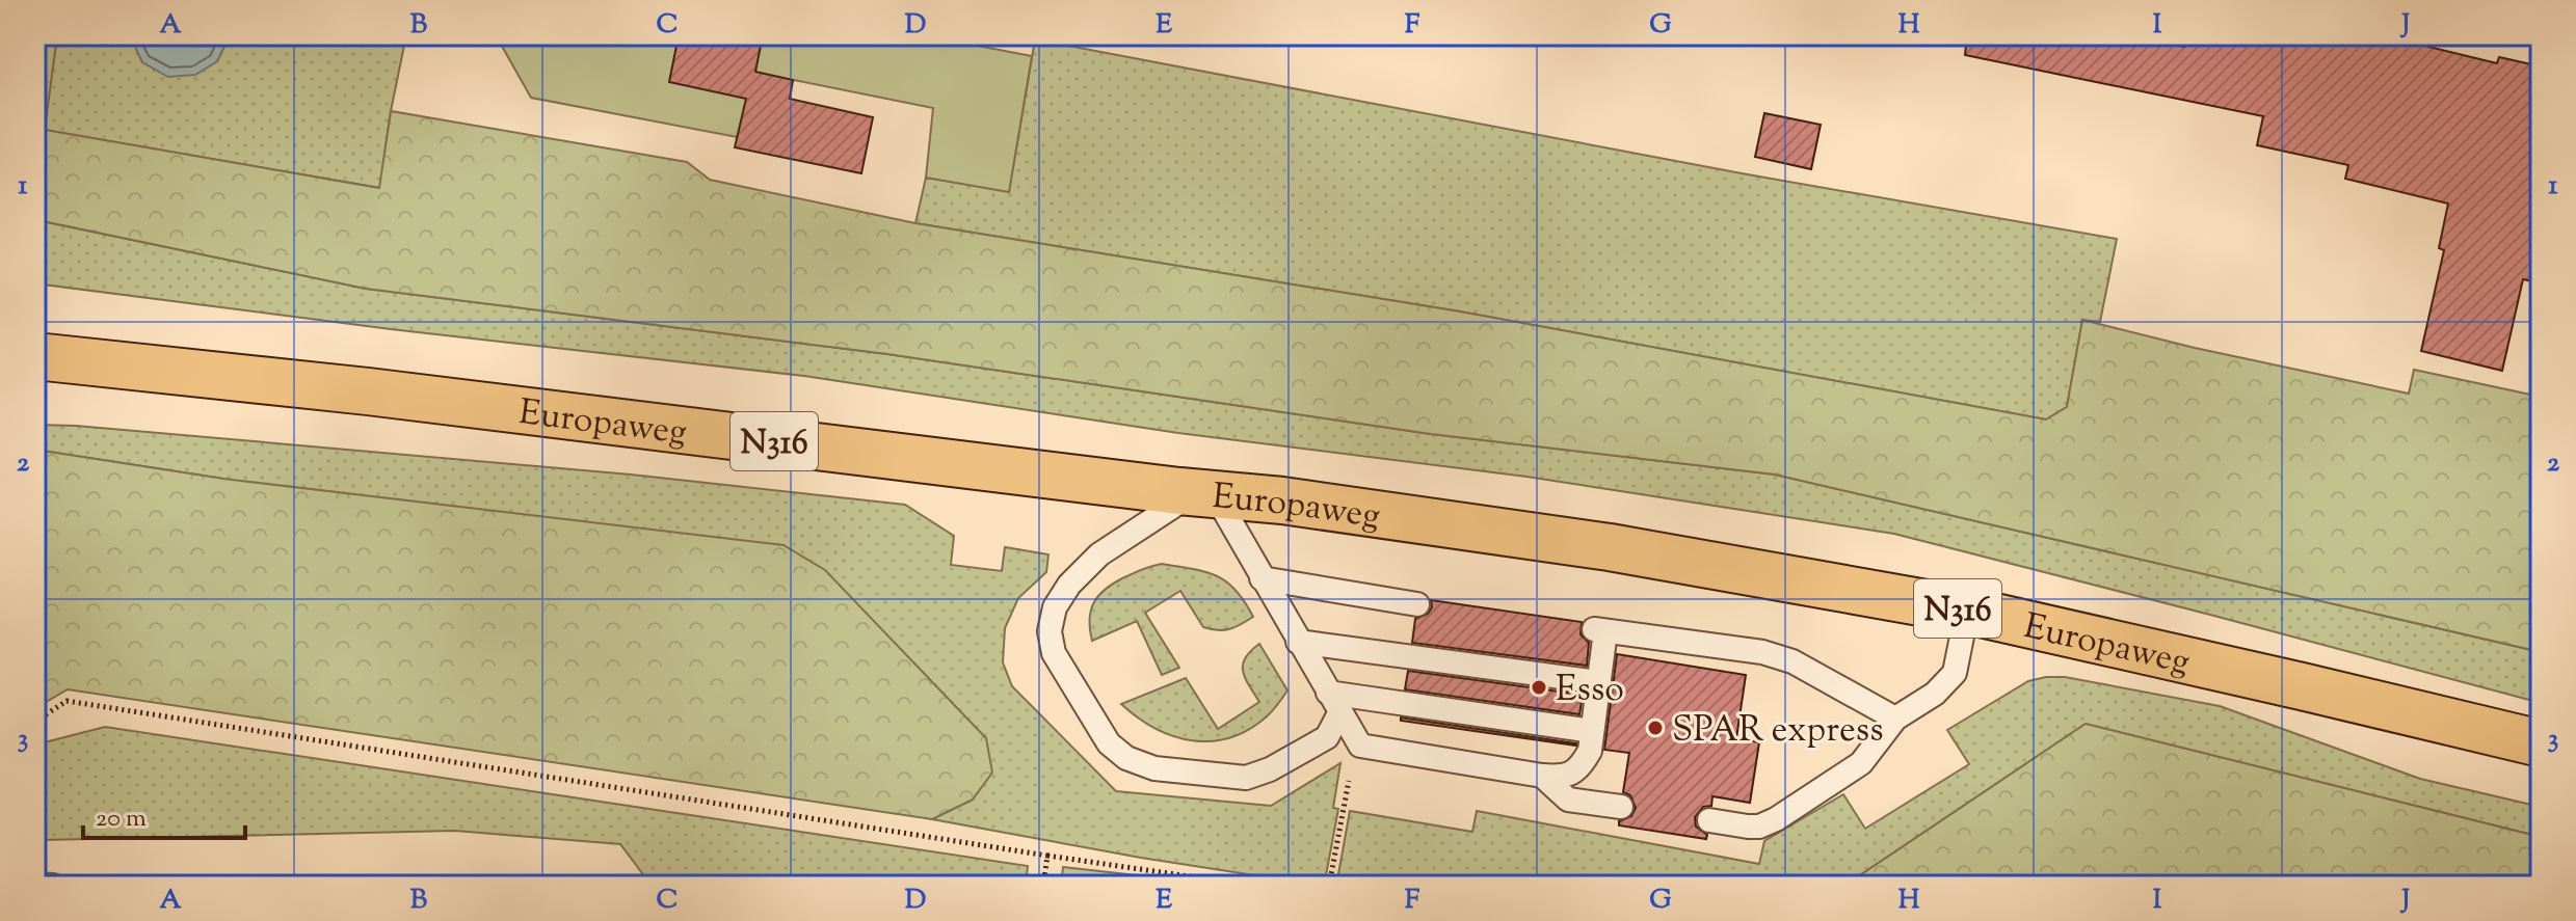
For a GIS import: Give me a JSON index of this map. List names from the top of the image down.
{
  "streets": {
    "main road": ["Europaweg", "N316"]
  },
  "places": ["Esso", "SPAR express"],
  "scale_bar": "20 m",
  "grid": {
    "columns": [
      "A",
      "B",
      "C",
      "D",
      "E",
      "F",
      "G",
      "H",
      "I",
      "J"
    ],
    "rows": ["1", "2", "3"]
  }
}
